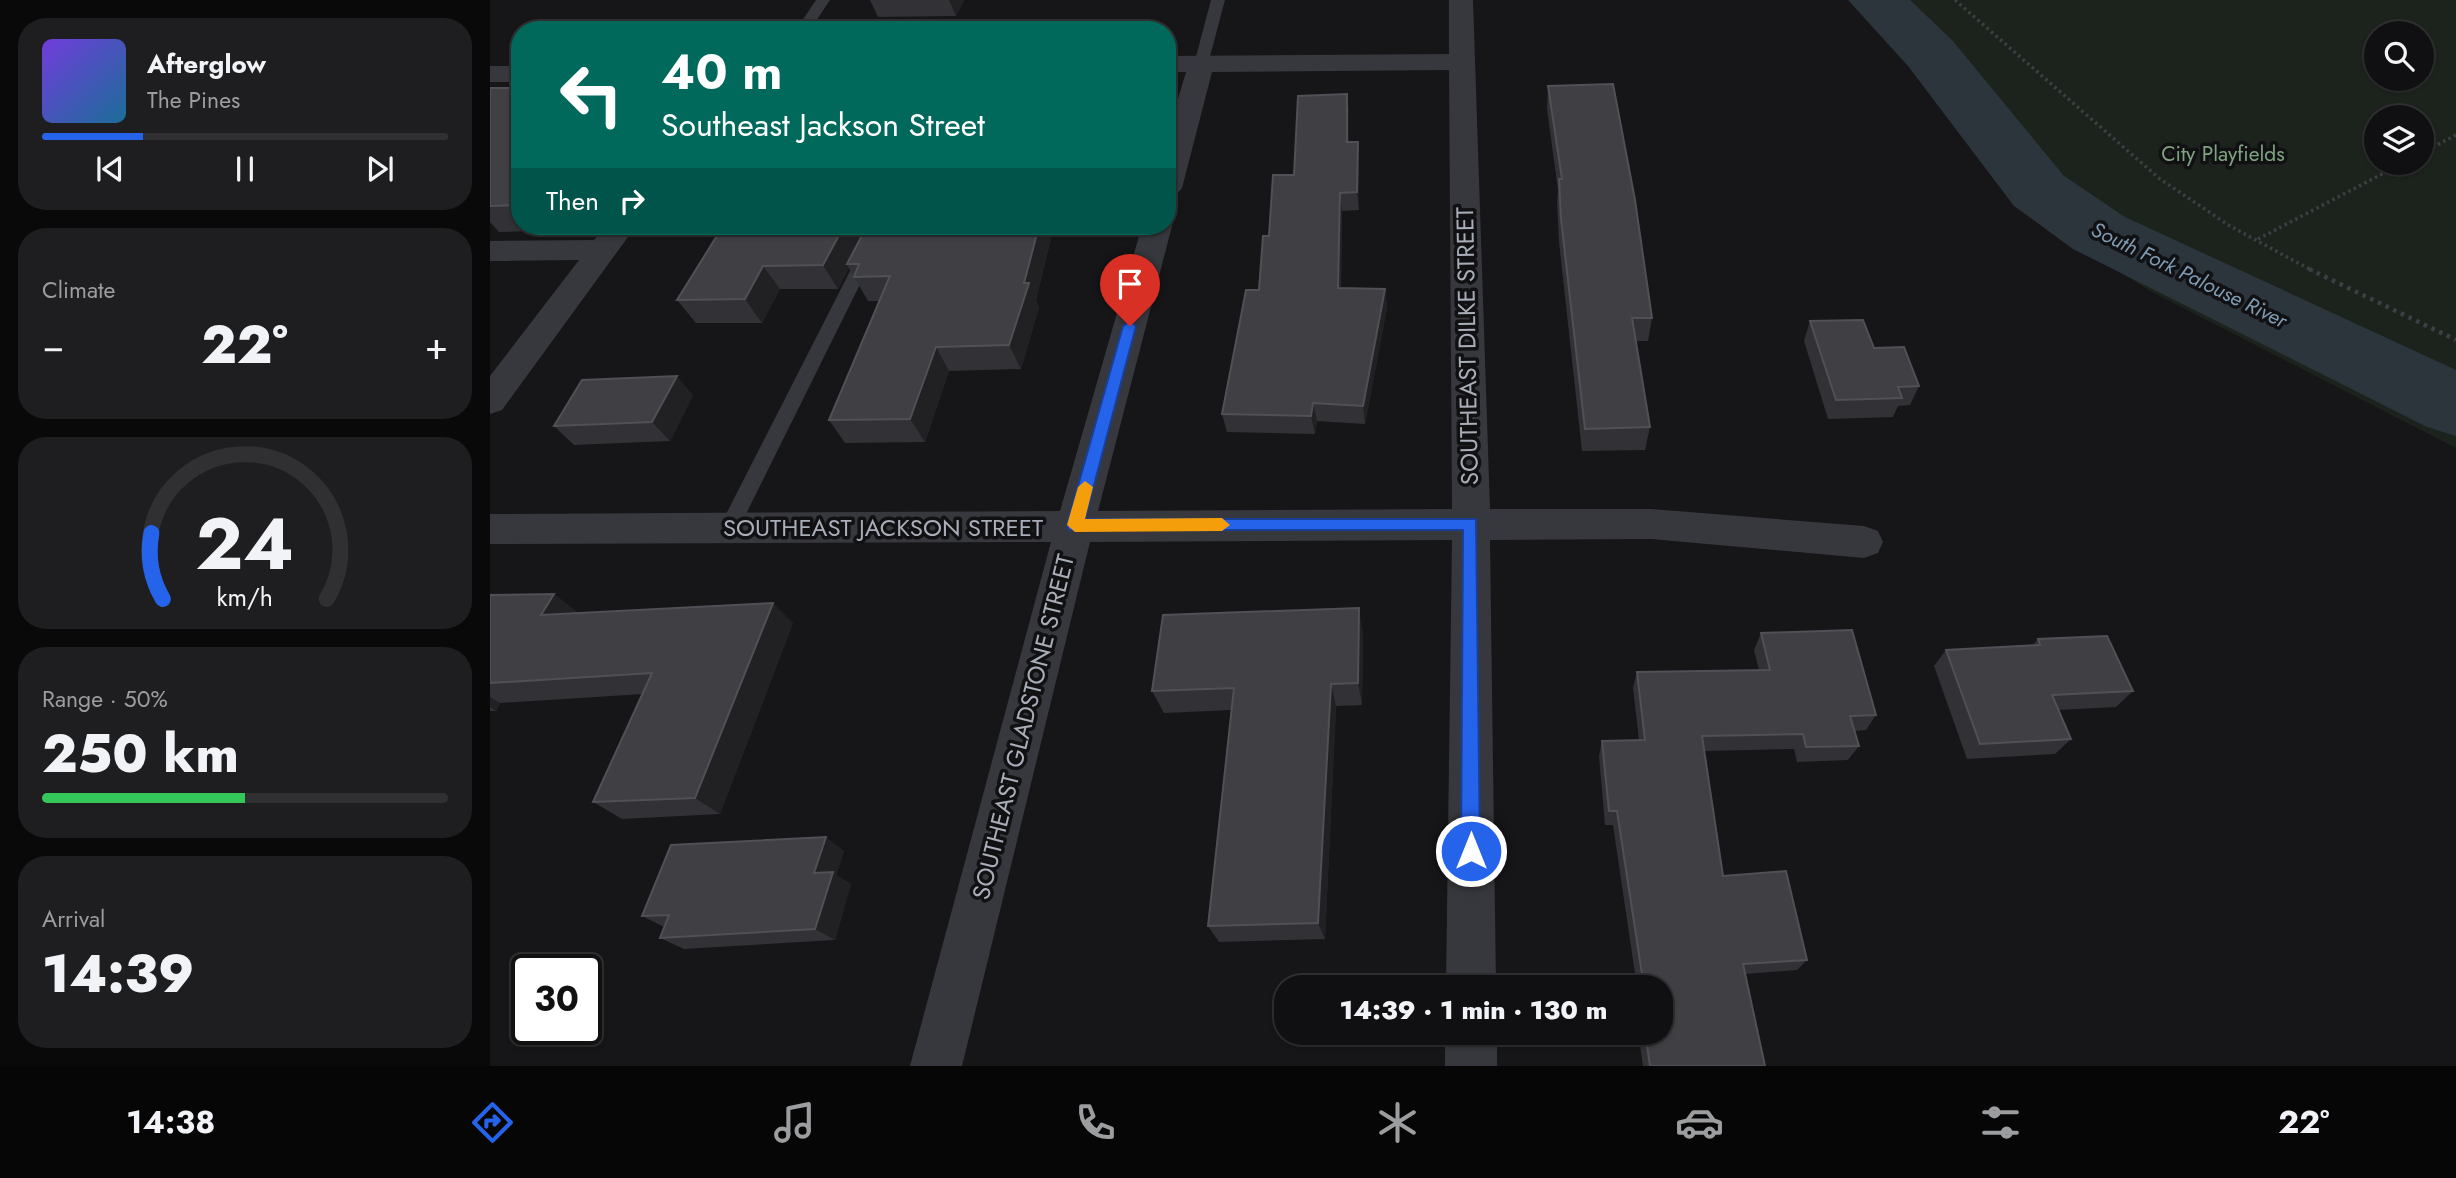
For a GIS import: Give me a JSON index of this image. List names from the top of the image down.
{
  "streets": {
    "street": ["SOUTHEAST DILKE STREET", "SOUTHEAST JACKSON STREET", "SOUTHEAST GLADSTONE STREET"]
  },
  "crossings": [
    ["SOUTHEAST DILKE STREET", "SOUTHEAST JACKSON STREET"],
    ["SOUTHEAST JACKSON STREET", "SOUTHEAST GLADSTONE STREET"]
  ],
  "water": ["South Fork Palouse River"],
  "parks": ["City Playfields"],
  "page": {
    "turn": ["40 m", "Southeast Jackson Street"],
    "song": ["Afterglow", "The Pines"],
    "then": "Then",
    "tile": [
      "Climate",
      ["Range · 50%", "250 km"],
      ["Arrival", "14:39"]
    ],
    "heat": ["−", "22°", "+"],
    "limit": "30",
    "trip": "14:39 · 1 min · 130 m",
    "tabs": ["14:38", "22°"],
    "gauge": ["24", "km/h"]
  }
}
